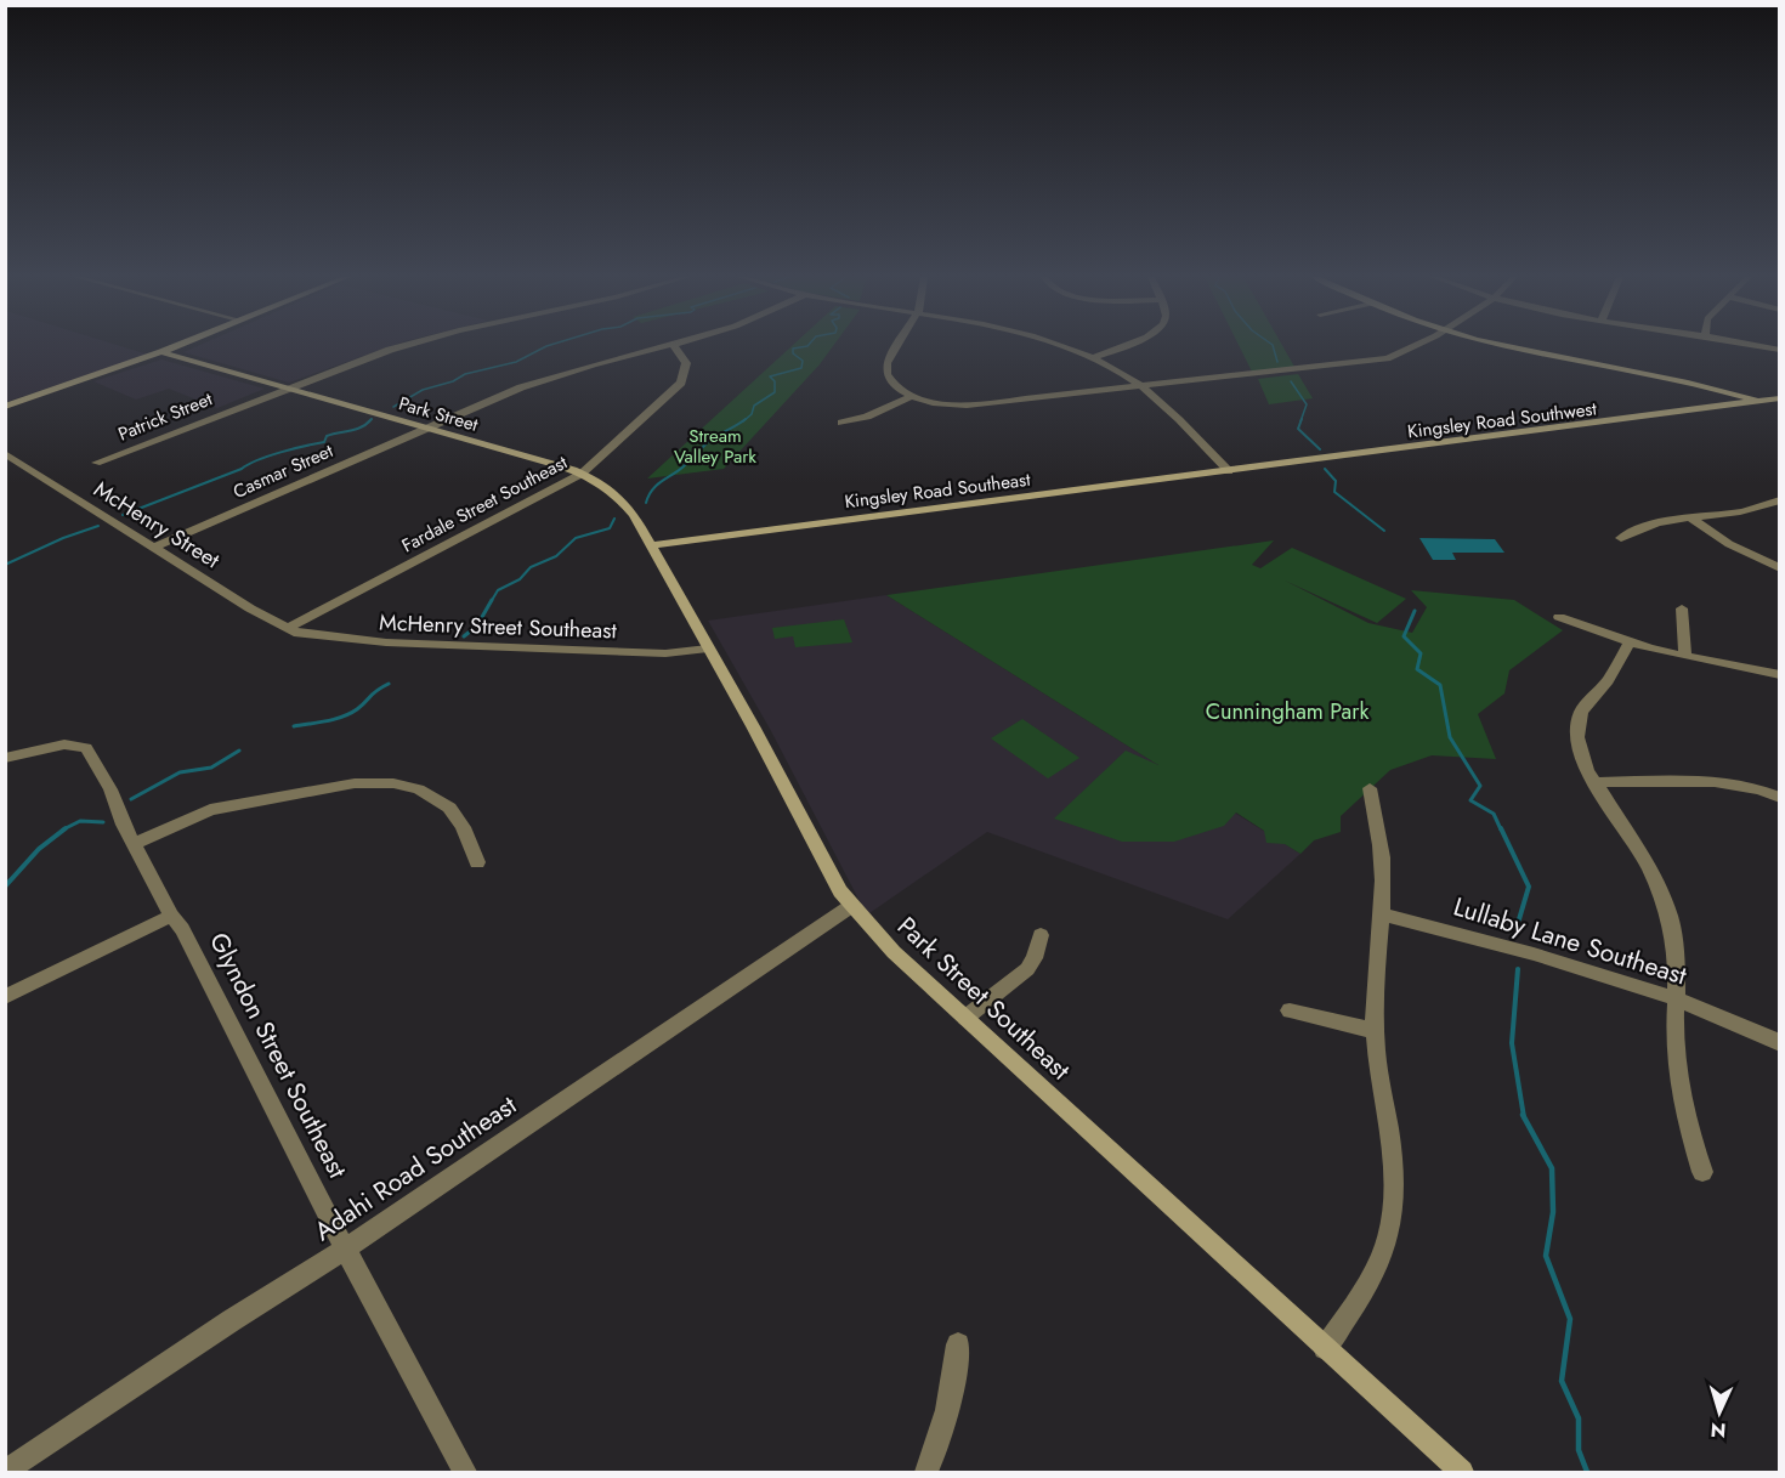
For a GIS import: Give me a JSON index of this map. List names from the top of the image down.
{
  "streets": {
    "main road": [
      "Park Street",
      "Kingsley Road Southwest",
      "Kingsley Road Southeast",
      "Park Street Southeast"
    ],
    "street": [
      "Patrick Street",
      "Casmar Street",
      "Fardale Street Southeast",
      "McHenry Street",
      "McHenry Street Southeast",
      "Lullaby Lane Southeast",
      "Glyndon Street Southeast",
      "Adahi Road Southeast"
    ]
  },
  "crossings": [
    ["Park Street", "Patrick Street"],
    ["Park Street", "Casmar Street"],
    ["Park Street", "Fardale Street Southeast"],
    ["Park Street", "Park Street Southeast"],
    ["Kingsley Road Southwest", "Kingsley Road Southeast"],
    ["Casmar Street", "Fardale Street Southeast"],
    ["Casmar Street", "McHenry Street"],
    ["Kingsley Road Southeast", "Park Street Southeast"],
    ["Fardale Street Southeast", "McHenry Street"],
    ["Fardale Street Southeast", "McHenry Street Southeast"],
    ["Fardale Street Southeast", "Park Street Southeast"],
    ["McHenry Street", "McHenry Street Southeast"],
    ["McHenry Street Southeast", "Park Street Southeast"],
    ["Park Street Southeast", "Adahi Road Southeast"],
    ["Glyndon Street Southeast", "Adahi Road Southeast"]
  ],
  "parks": ["Stream Valley Park", "Cunningham Park"],
  "north": "bottom"
}
